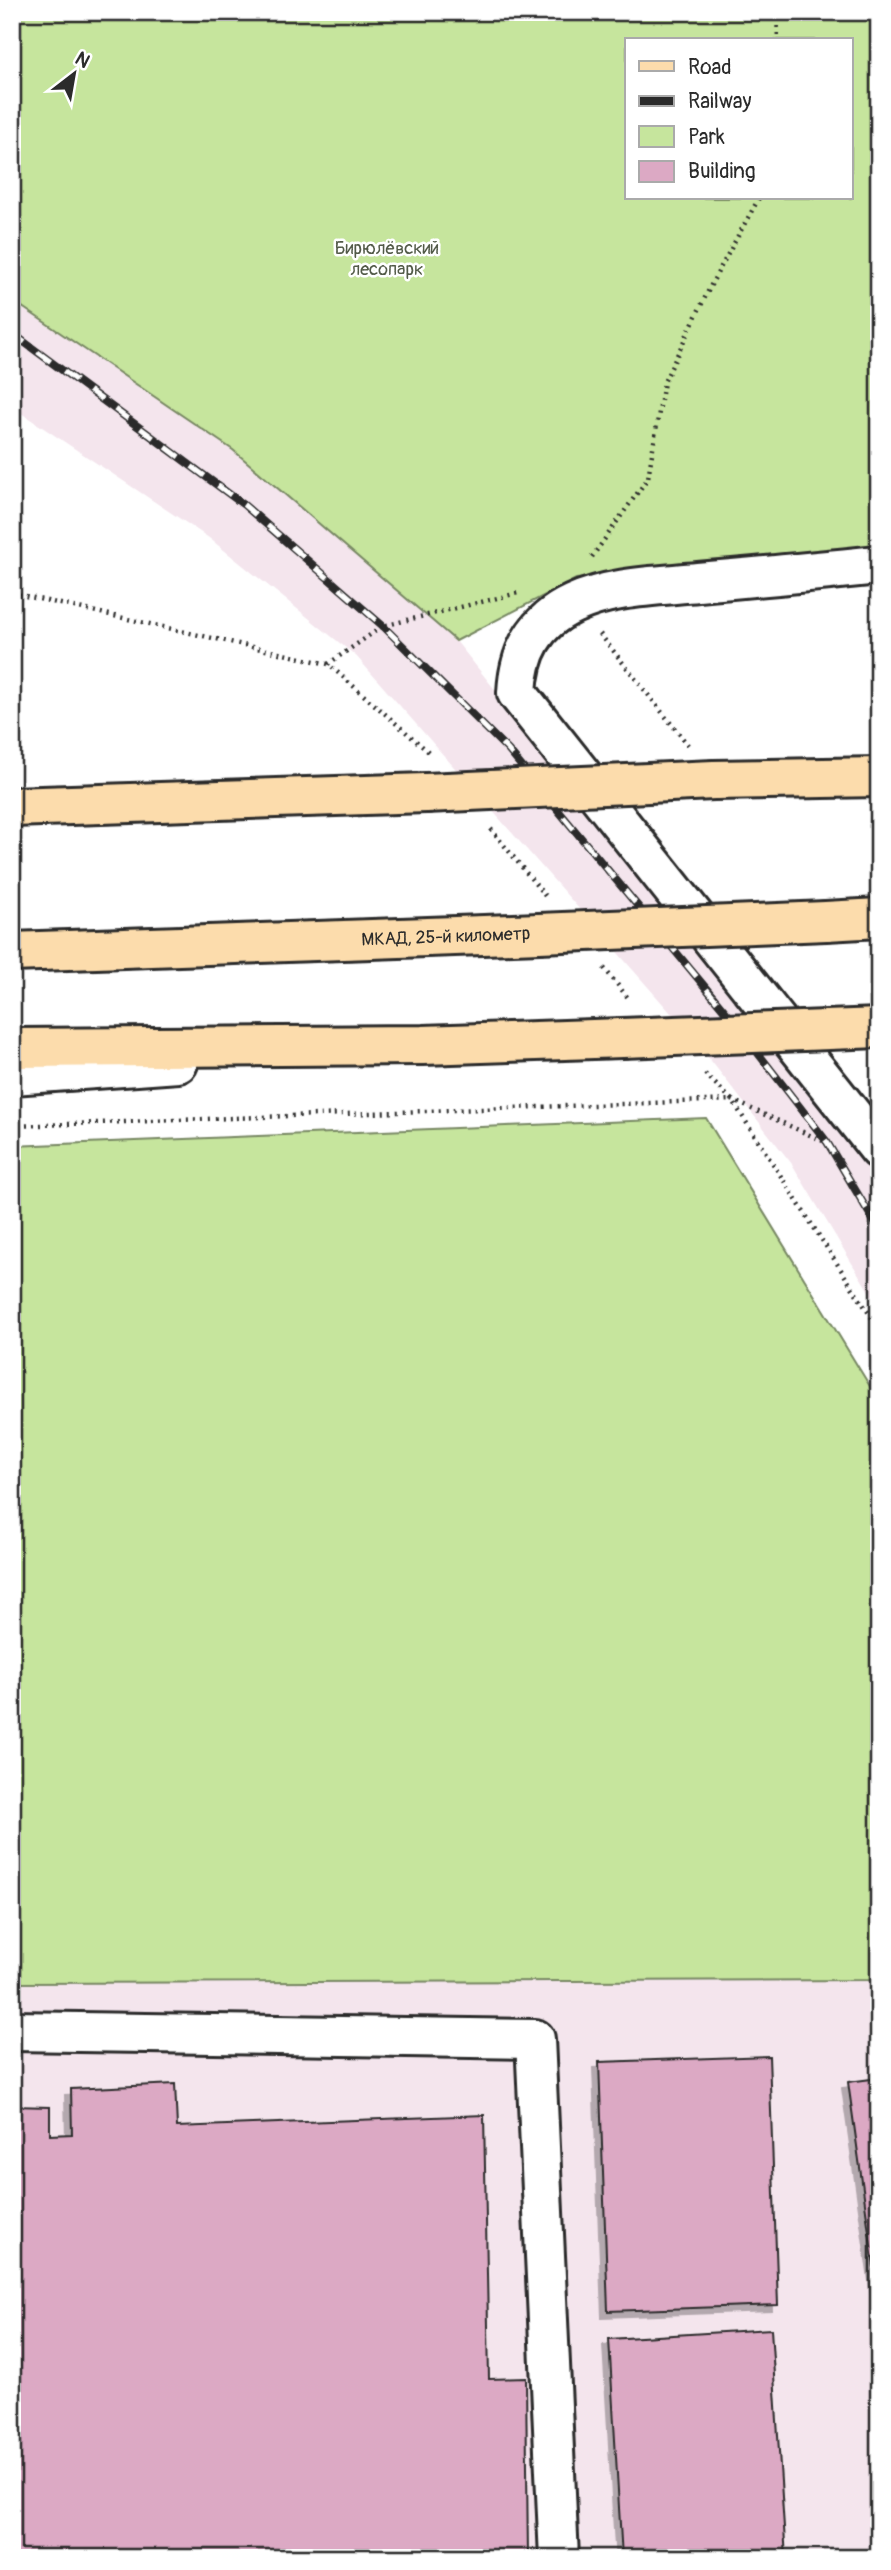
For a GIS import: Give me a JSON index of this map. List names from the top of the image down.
{
  "streets": {
    "main road": ["МКАД, 25-й километр"]
  },
  "parks": ["Бирюлёвский лесопарк"],
  "legend": [
    "Road",
    "Railway",
    "Park",
    "Building"
  ],
  "north": "top right"
}
